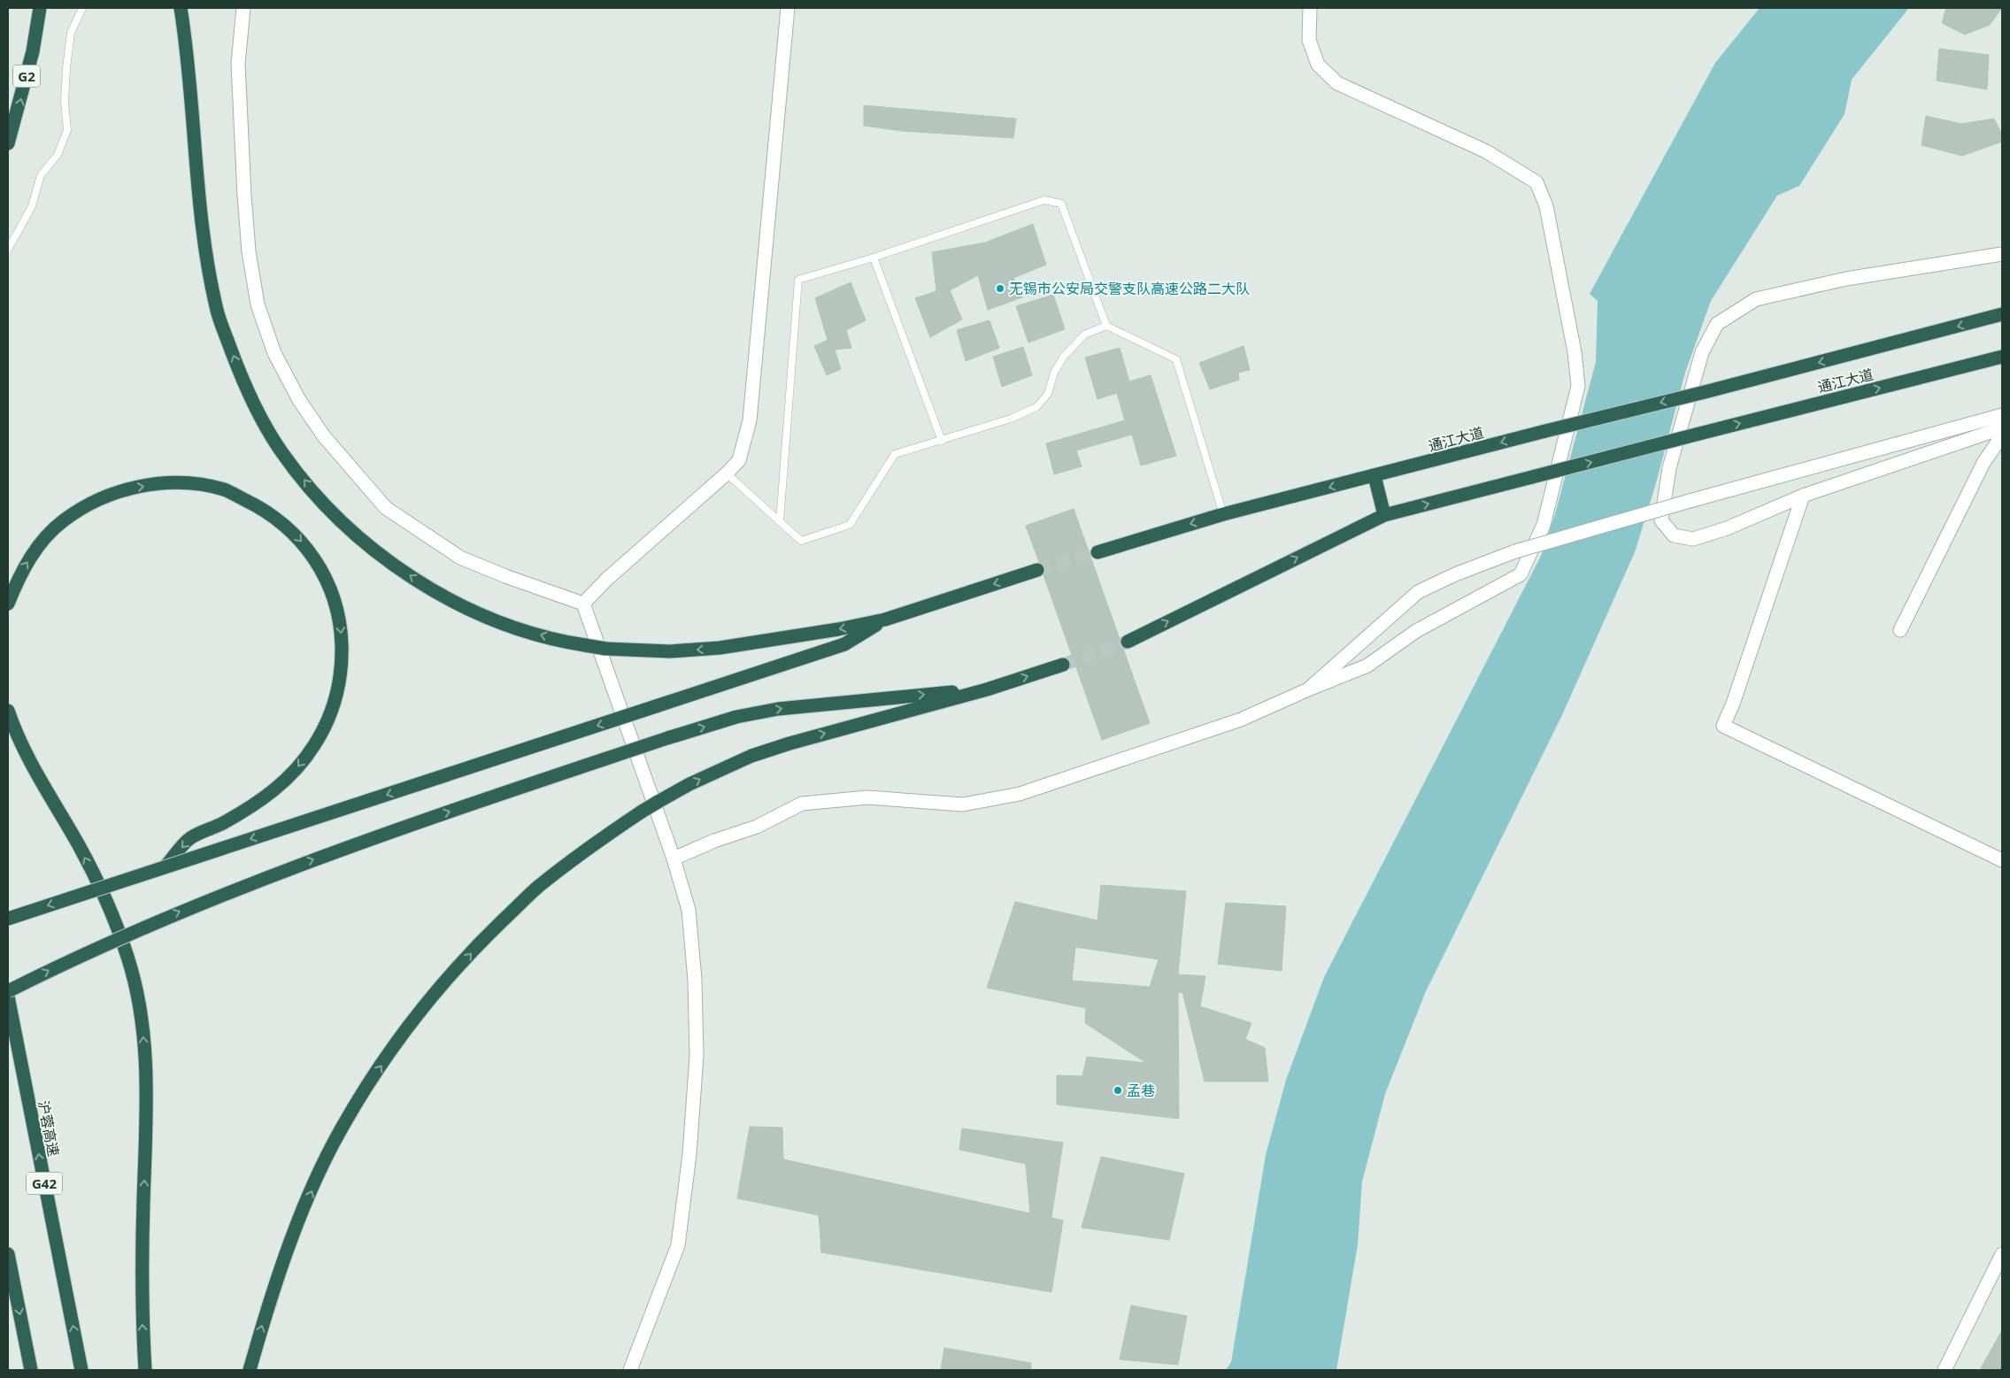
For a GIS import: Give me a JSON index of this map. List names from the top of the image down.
{
  "streets": {
    "highway": [
      "G2",
      "通江大道",
      "沪蓉高速",
      "G42"
    ]
  },
  "places": ["无锡市公安局交警支队高速公路二大队", "孟巷"]
}
